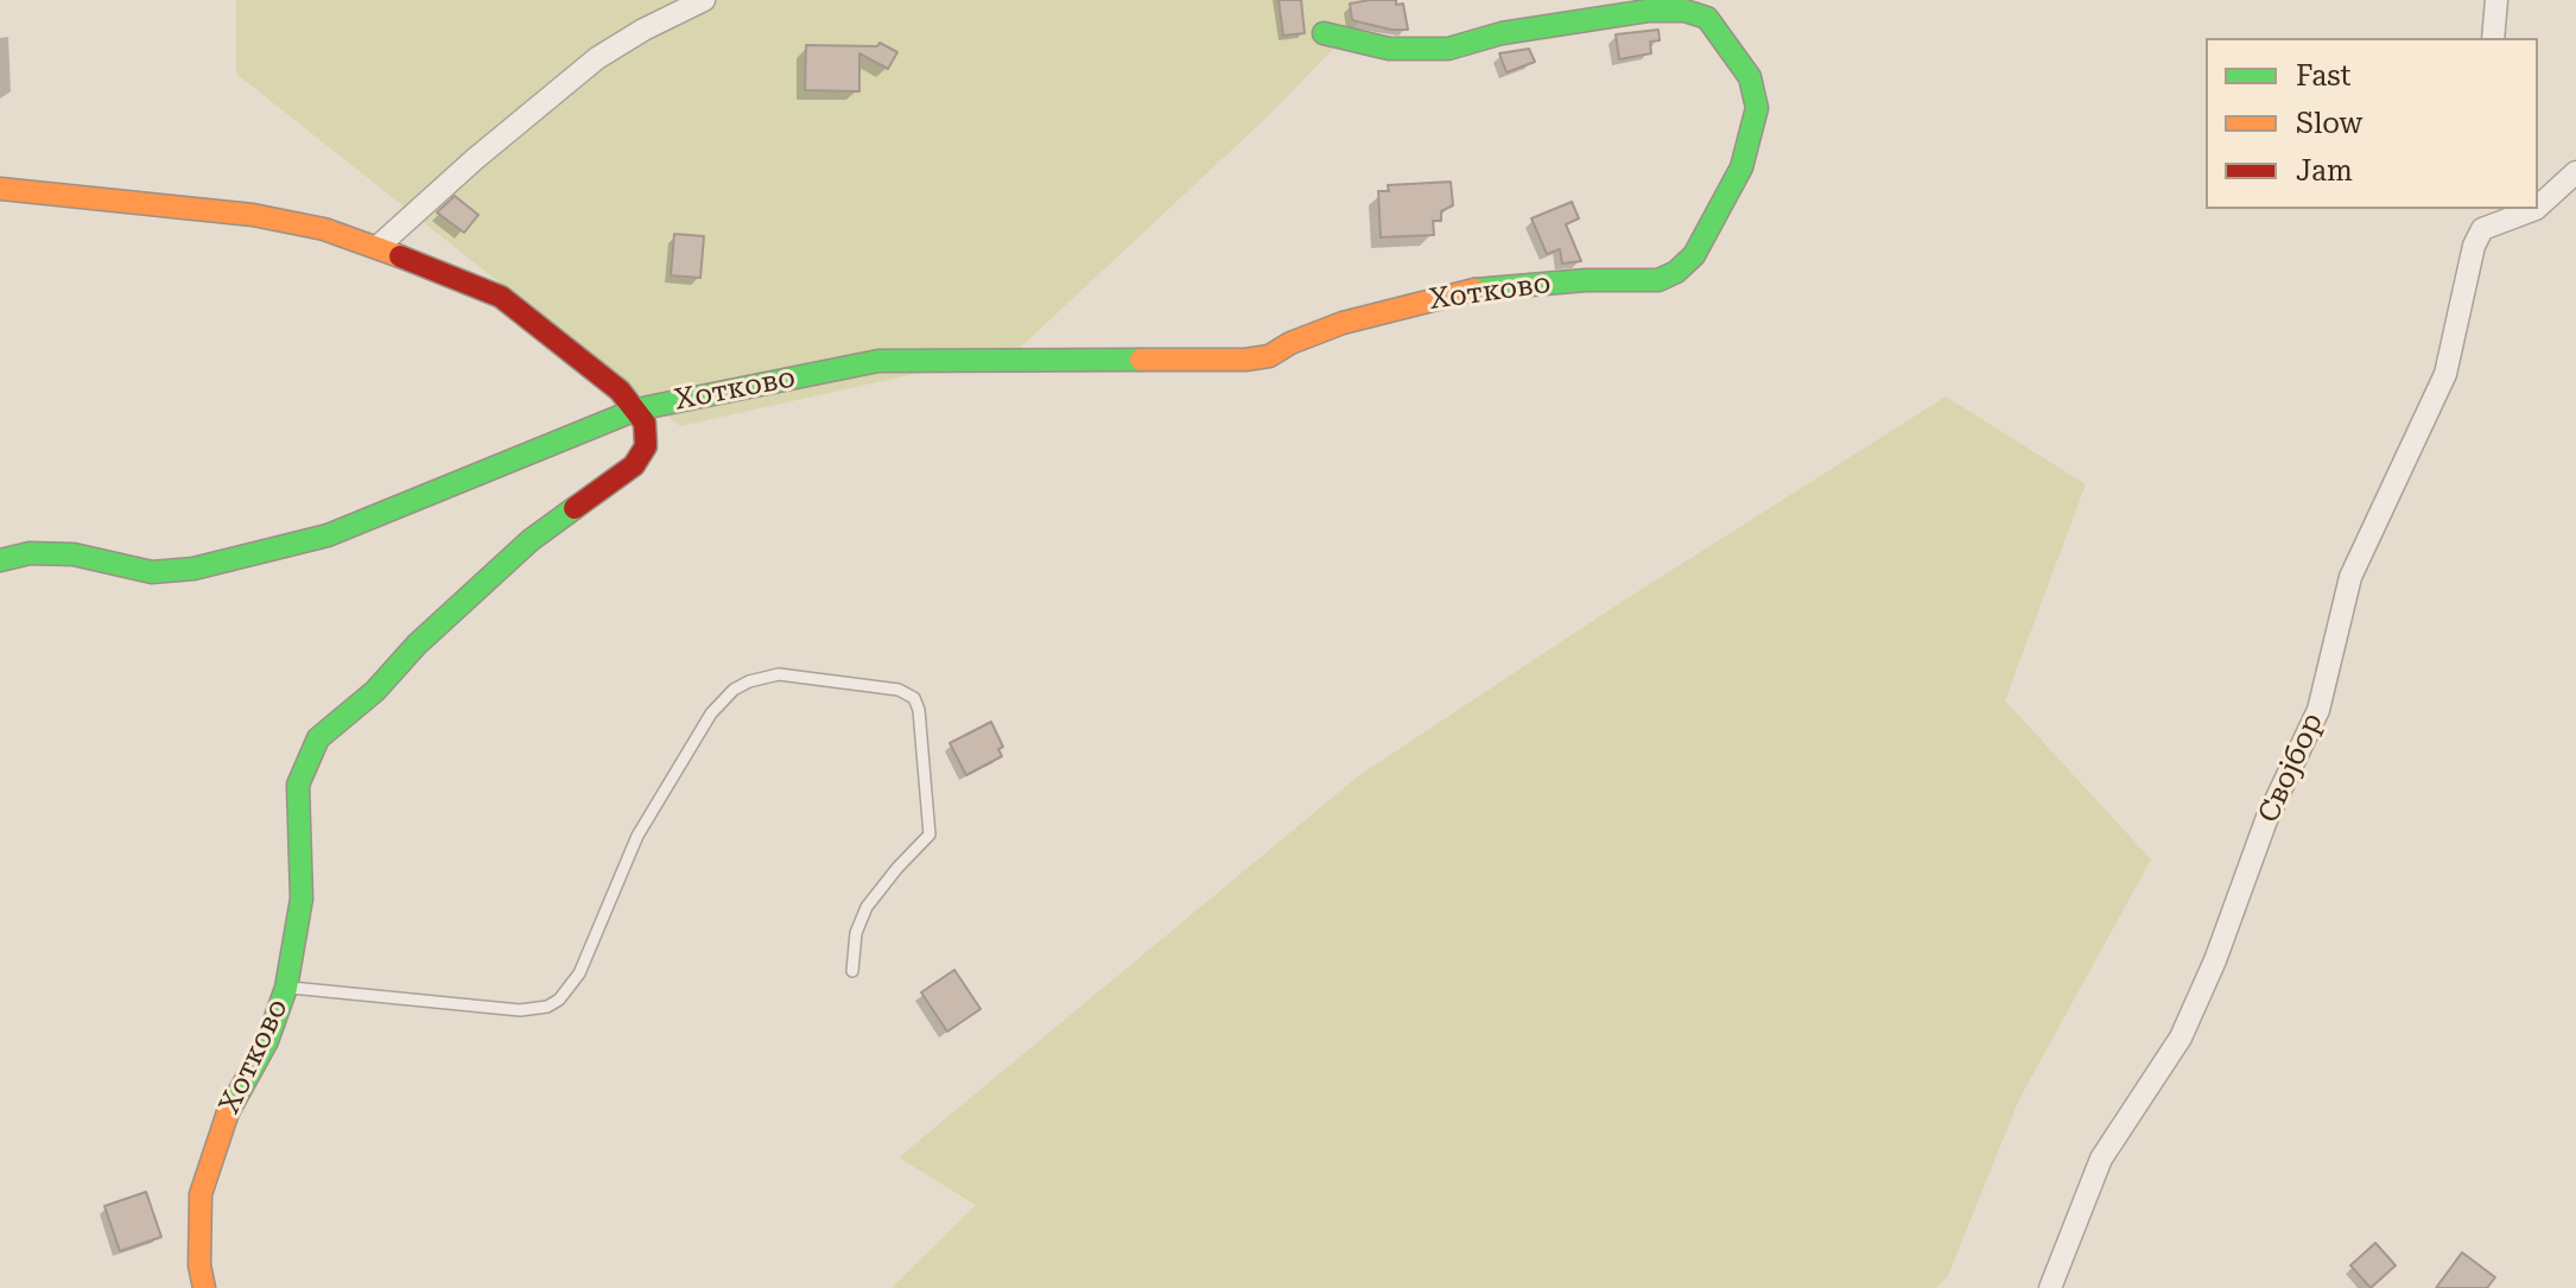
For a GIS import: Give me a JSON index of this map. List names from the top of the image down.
{
  "streets": {
    "street": ["Хотково", "Својбор"]
  },
  "legend": ["Fast", "Slow", "Jam"]
}
